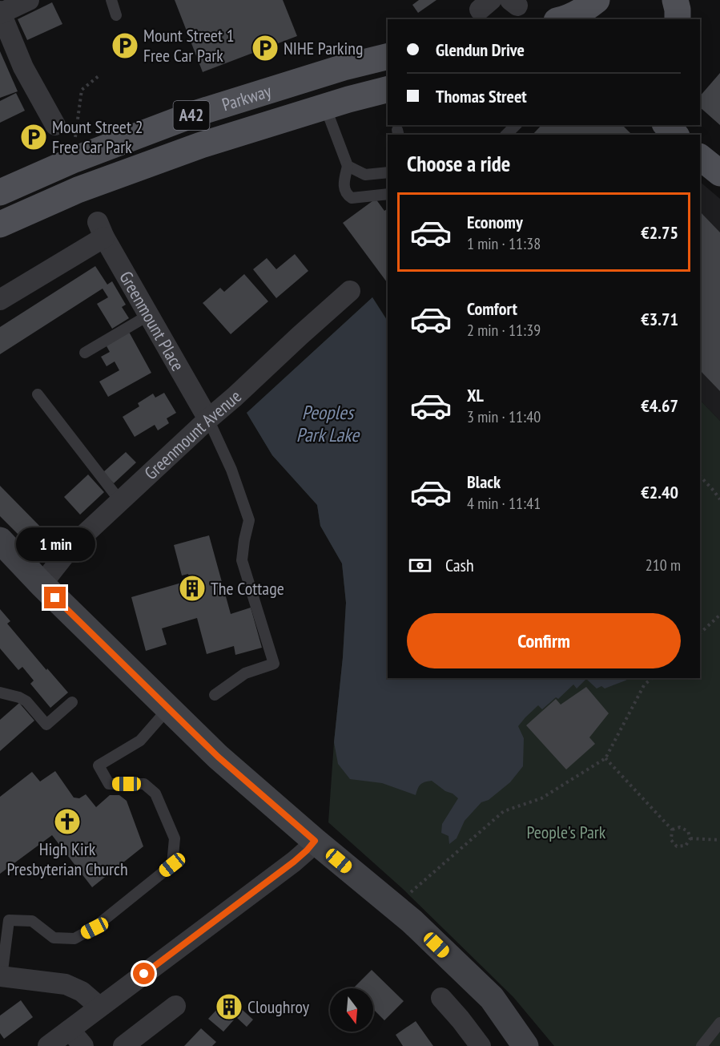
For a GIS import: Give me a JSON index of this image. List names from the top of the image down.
{
  "streets": {
    "main road": ["Parkway", "A42"],
    "street": ["Greenmount Place", "Greenmount Avenue"]
  },
  "crossings": [
    ["Greenmount Place", "Greenmount Avenue"]
  ],
  "water": ["Peoples Park Lake"],
  "parks": ["People's Park"],
  "places": {
    "parking": ["Mount Street 1 Free Car Park", "NIHE Parking", "Mount Street 2 Free Car Park"],
    "building": ["The Cottage", "Cloughroy"],
    "church": ["High Kirk Presbyterian Church"]
  },
  "north": "bottom",
  "page": {
    "banner": ["Glendun Drive", "Thomas Street"],
    "heading": "Choose a ride",
    "list": [
      {
        "name": "Economy",
        "note": "1 min · 11:38",
        "value": "€2.75"
      },
      {
        "name": "Comfort",
        "note": "2 min · 11:39",
        "value": "€3.71"
      },
      {
        "name": "XL",
        "note": "3 min · 11:40",
        "value": "€4.67"
      },
      {
        "name": "Black",
        "note": "4 min · 11:41",
        "value": "€2.40"
      }
    ],
    "bubble": "1 min",
    "pay": ["Cash", "210 m"],
    "buttons": "Confirm"
  }
}
